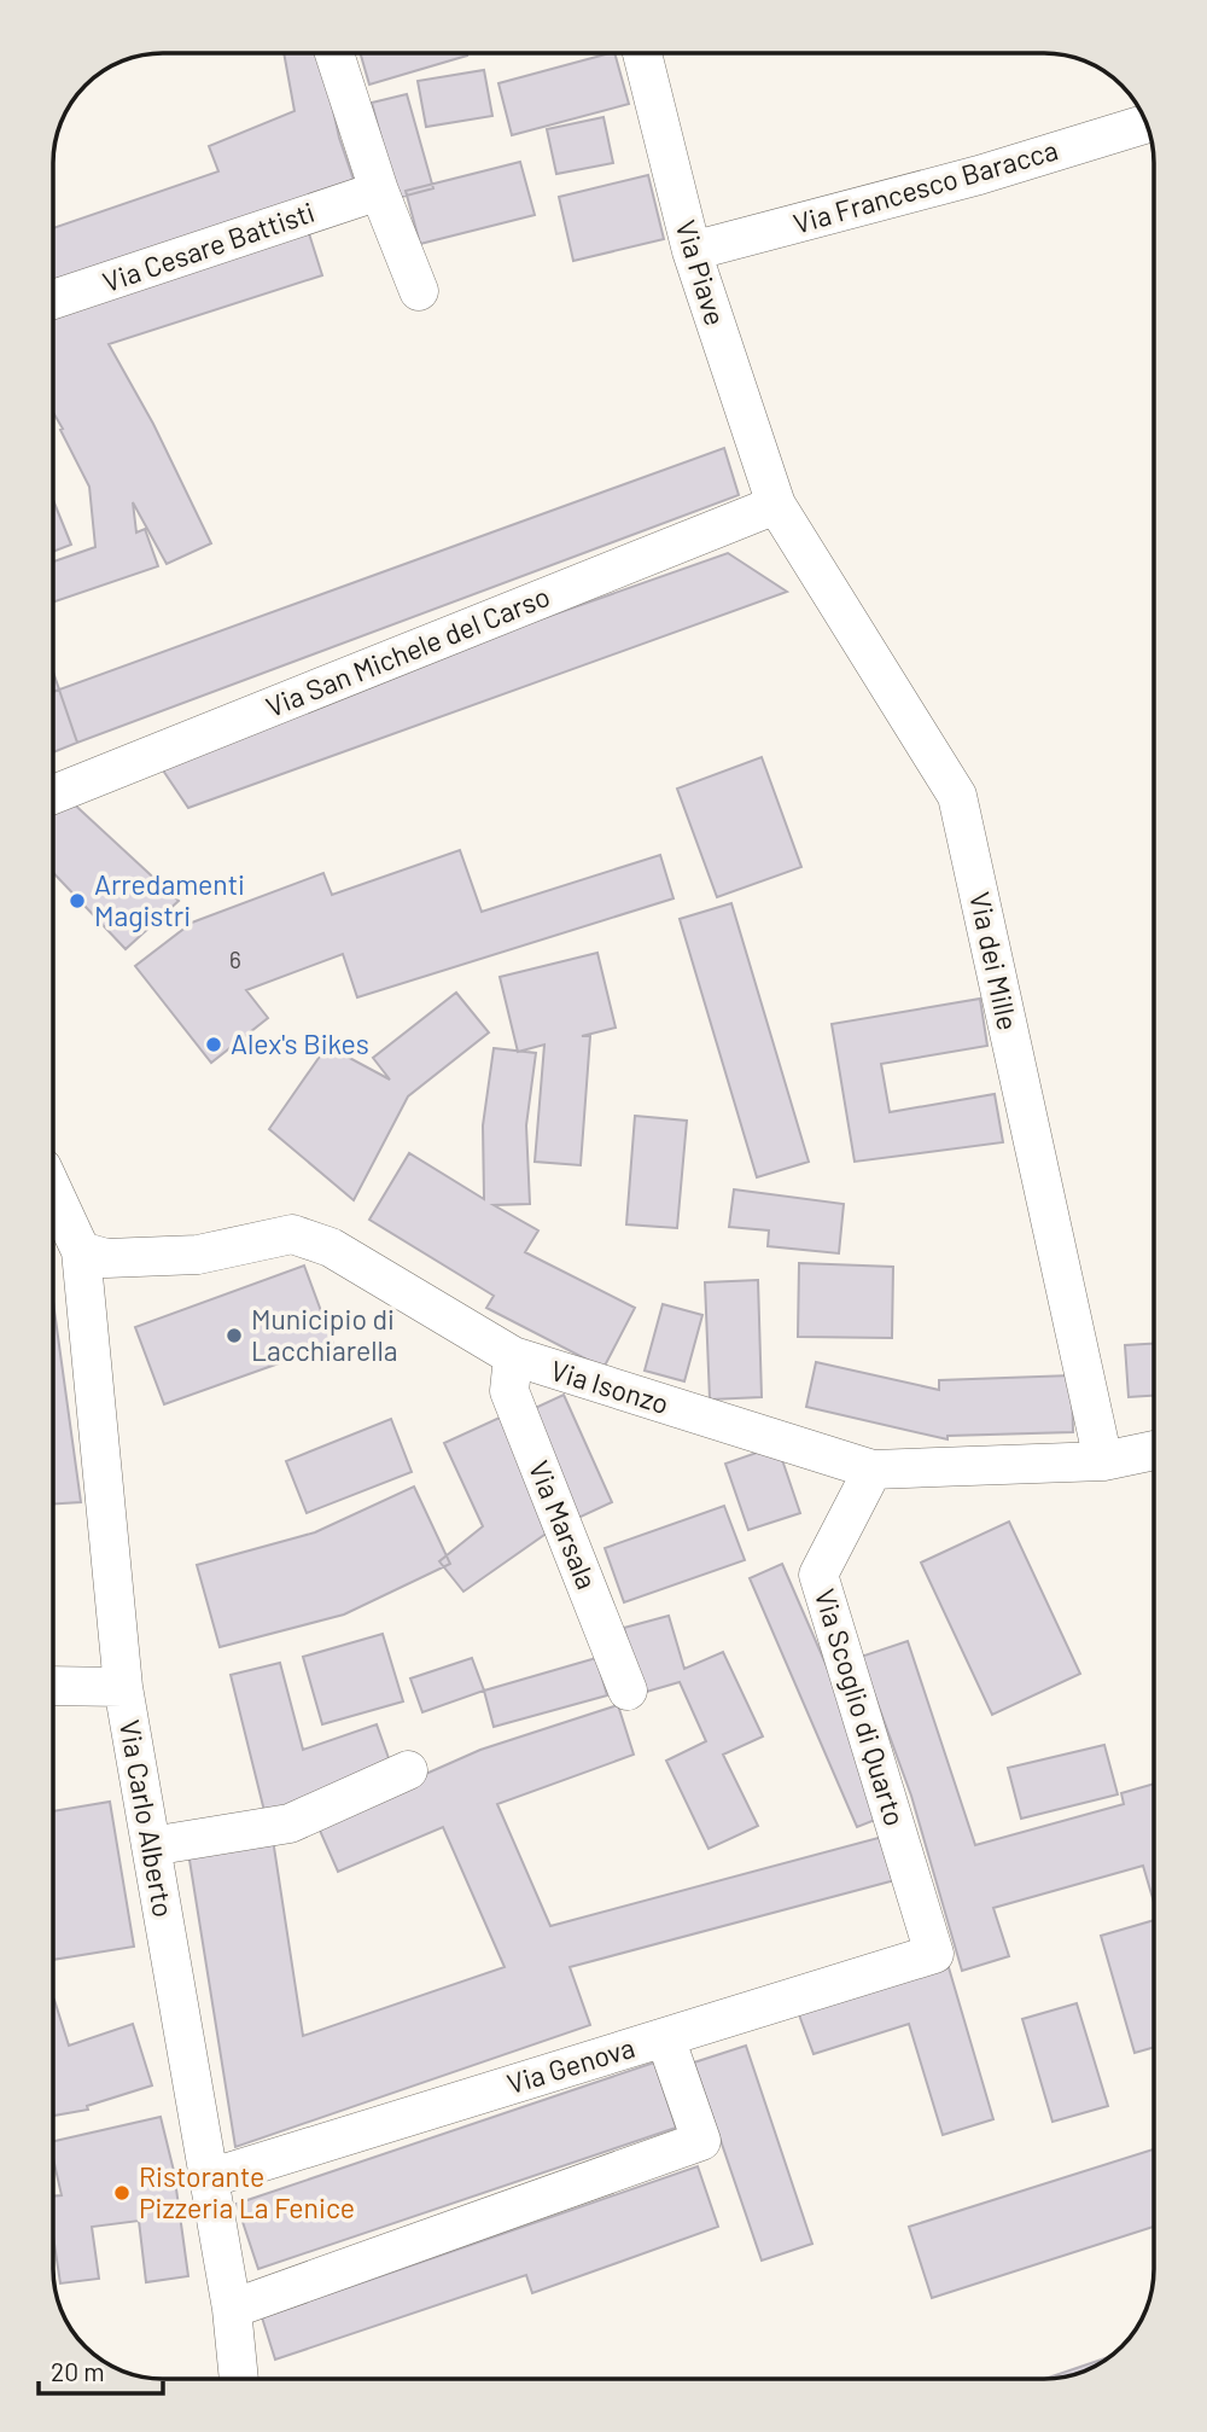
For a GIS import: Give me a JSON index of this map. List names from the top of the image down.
{
  "streets": {
    "street": [
      "Via Francesco Baracca",
      "Via Cesare Battisti",
      "Via Piave",
      "Via San Michele del Carso",
      "Via dei Mille",
      "Via Isonzo",
      "Via Marsala",
      "Via Scoglio di Quarto",
      "Via Carlo Alberto",
      "Via Genova"
    ]
  },
  "crossings": [
    ["Via Francesco Baracca", "Via Piave"],
    ["Via Piave", "Via San Michele del Carso"],
    ["Via Piave", "Via dei Mille"],
    ["Via San Michele del Carso", "Via dei Mille"],
    ["Via dei Mille", "Via Isonzo"],
    ["Via Isonzo", "Via Marsala"],
    ["Via Isonzo", "Via Scoglio di Quarto"],
    ["Via Isonzo", "Via Carlo Alberto"],
    ["Via Scoglio di Quarto", "Via Genova"],
    ["Via Carlo Alberto", "Via Genova"]
  ],
  "places": [
    "Arredamenti Magistri",
    "Alex's Bikes",
    "Municipio di Lacchiarella",
    "Ristorante Pizzeria La Fenice"
  ],
  "house_numbers": ["6"],
  "scale_bar": "20 m"
}
